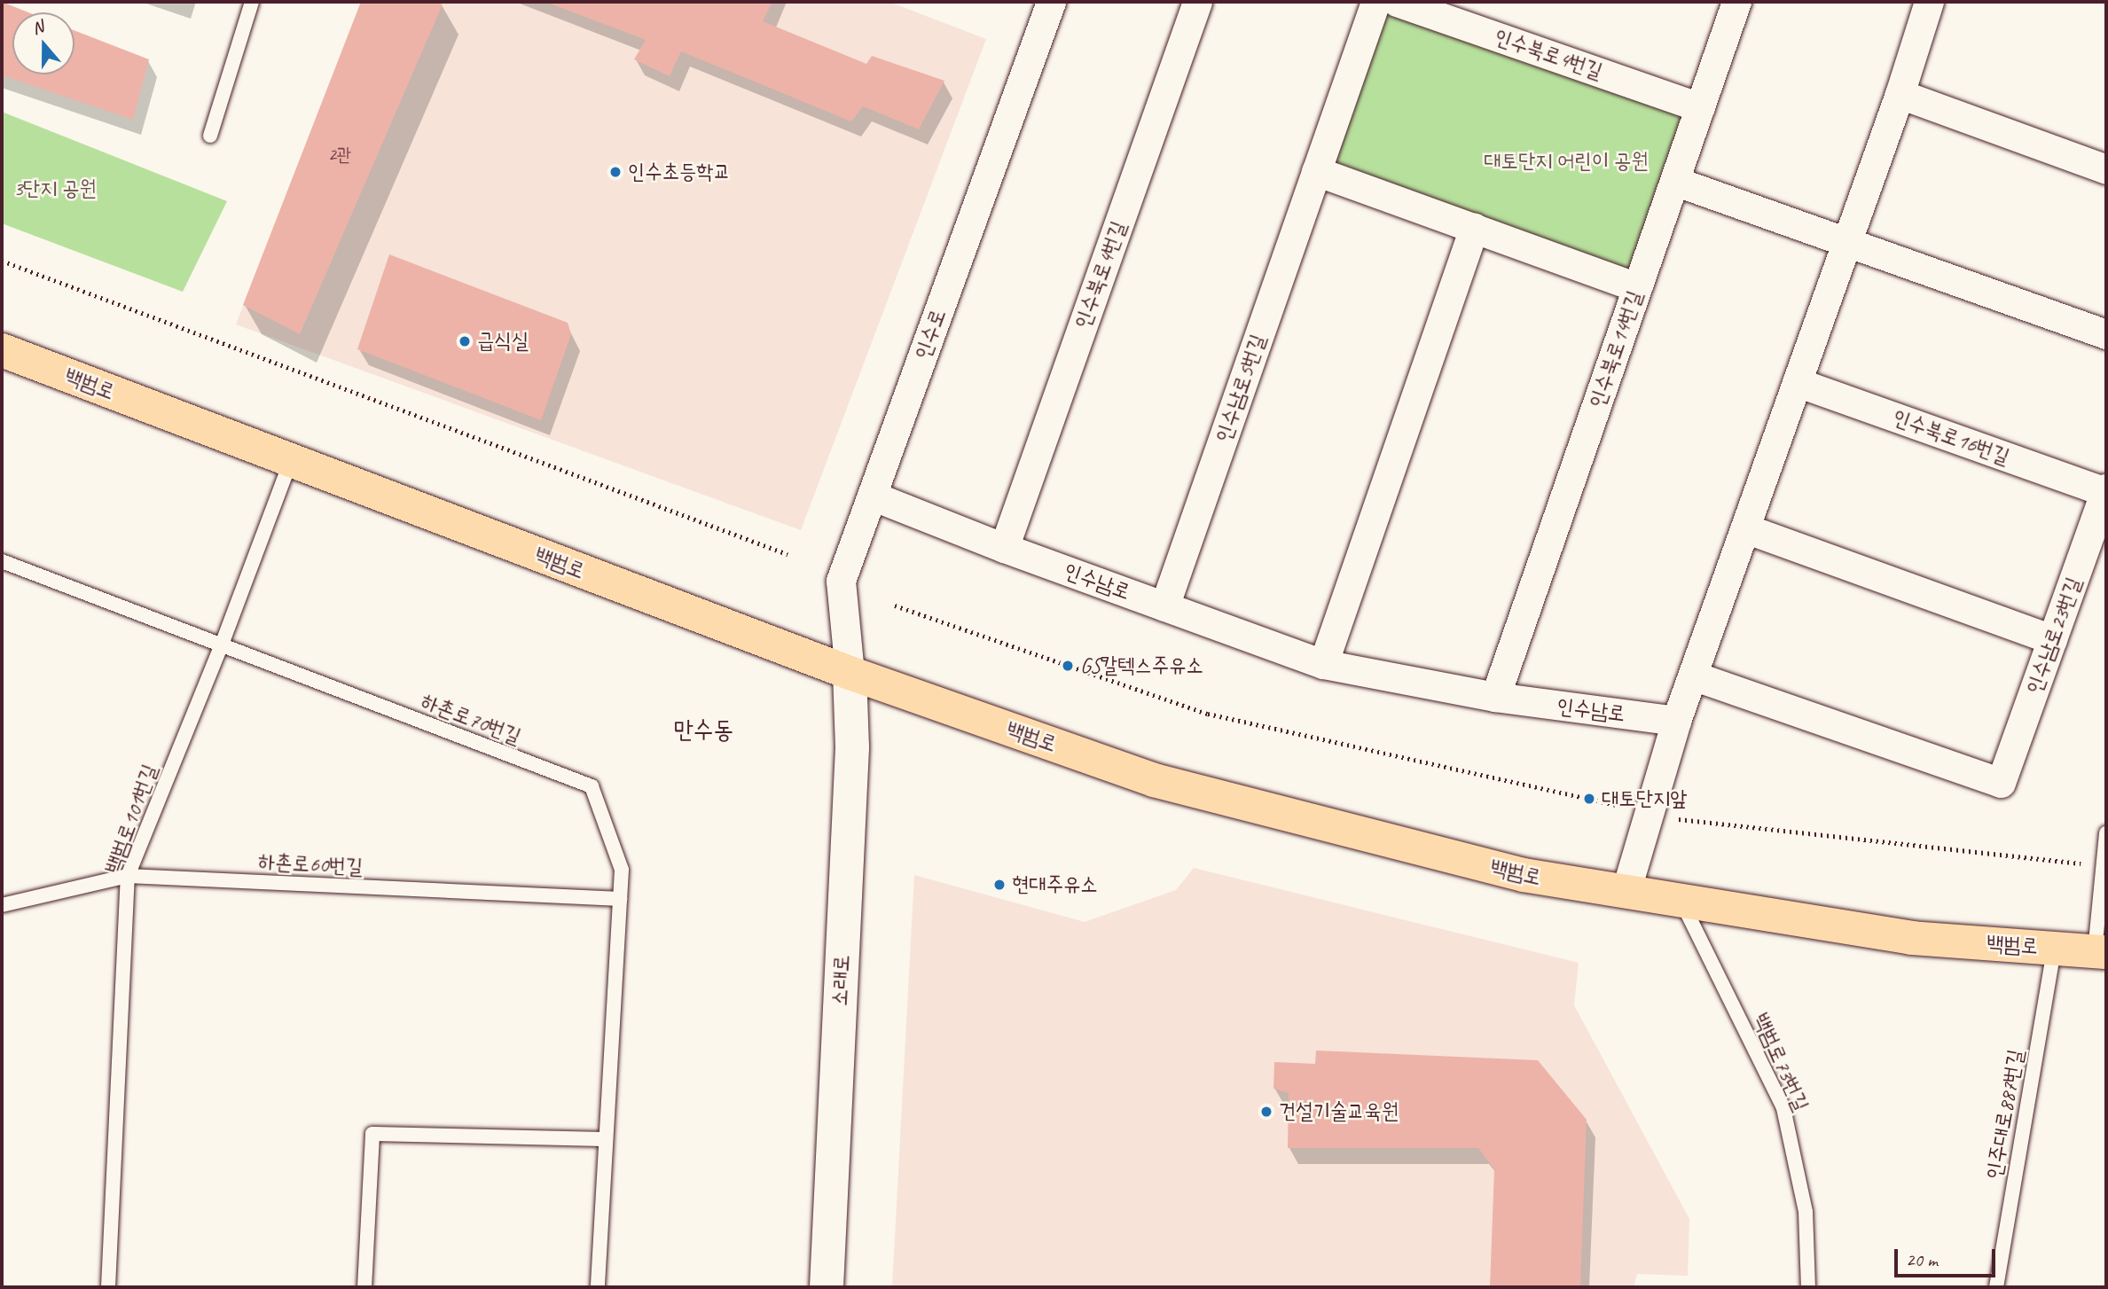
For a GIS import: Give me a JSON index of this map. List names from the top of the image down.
{
  "streets": {
    "main road": ["백범로", "소래로"],
    "street": [
      "인수북로4번길",
      "인수로",
      "인수북로14번길",
      "인수남로5번길",
      "인수북로16번길",
      "인수남로",
      "인수남로23번길"
    ],
    "lane": [
      "하촌로70번길",
      "백범로101번길",
      "하촌로60번길",
      "백범로73번길",
      "인주대로887번길"
    ]
  },
  "crossings": [
    ["인수북로4번길", "인수북로14번길"],
    ["인수북로4번길", "인수남로"],
    ["인수로", "백범로"],
    ["인수로", "인수남로"],
    ["인수로", "소래로"],
    ["인수북로14번길", "인수남로"],
    ["백범로", "백범로101번길"],
    ["백범로", "소래로"],
    ["백범로", "백범로73번길"],
    ["백범로", "인주대로887번길"],
    ["인수남로5번길", "인수남로"],
    ["인수북로16번길", "인수남로23번길"],
    ["하촌로70번길", "백범로101번길"],
    ["하촌로70번길", "하촌로60번길"],
    ["백범로101번길", "하촌로60번길"]
  ],
  "districts": ["만수동"],
  "parks": ["대토단지 어린이 공원", "3단지 공원"],
  "places": [
    "인수초등학교",
    "급식실",
    "GS칼텍스주유소",
    "대토단지앞",
    "현대주유소",
    "건설기술교육원"
  ],
  "house_numbers": ["2관"],
  "scale_bar": "20 m",
  "north": "top"
}
